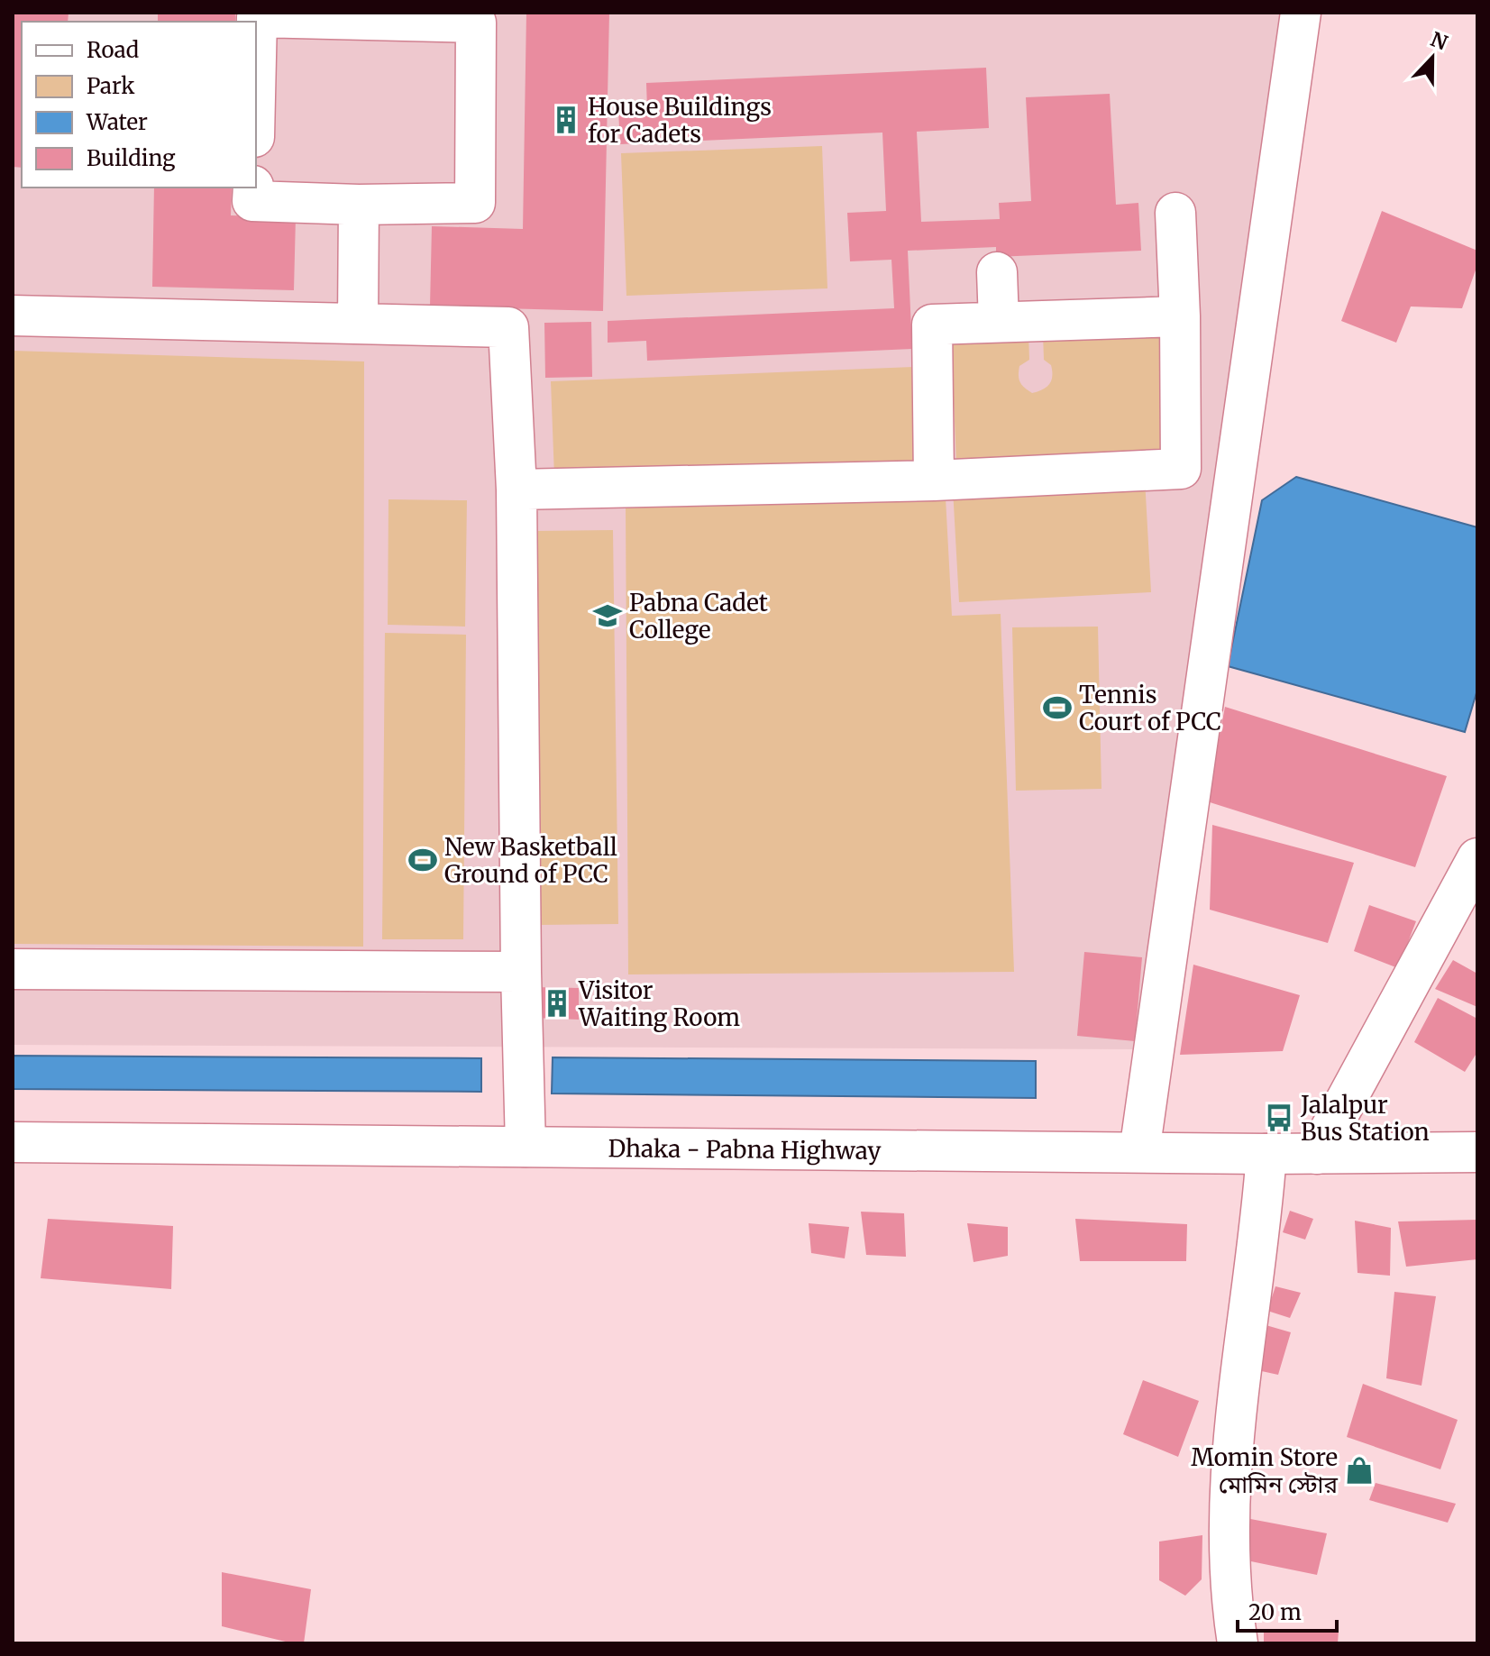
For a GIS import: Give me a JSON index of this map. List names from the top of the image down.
{
  "streets": {
    "main road": ["Dhaka - Pabna Highway"]
  },
  "places": {
    "building": ["House Buildings for Cadets", "Visitor Waiting Room"],
    "school or university": ["Pabna Cadet College"],
    "sports": ["Tennis Court of PCC", "New Basketball Ground of PCC"],
    "bus stop": ["Jalalpur Bus Station"],
    "shop": ["Momin Store মোমিন স্টোর"]
  },
  "legend": [
    "Road",
    "Park",
    "Water",
    "Building"
  ],
  "scale_bar": "20 m",
  "north": "top"
}
